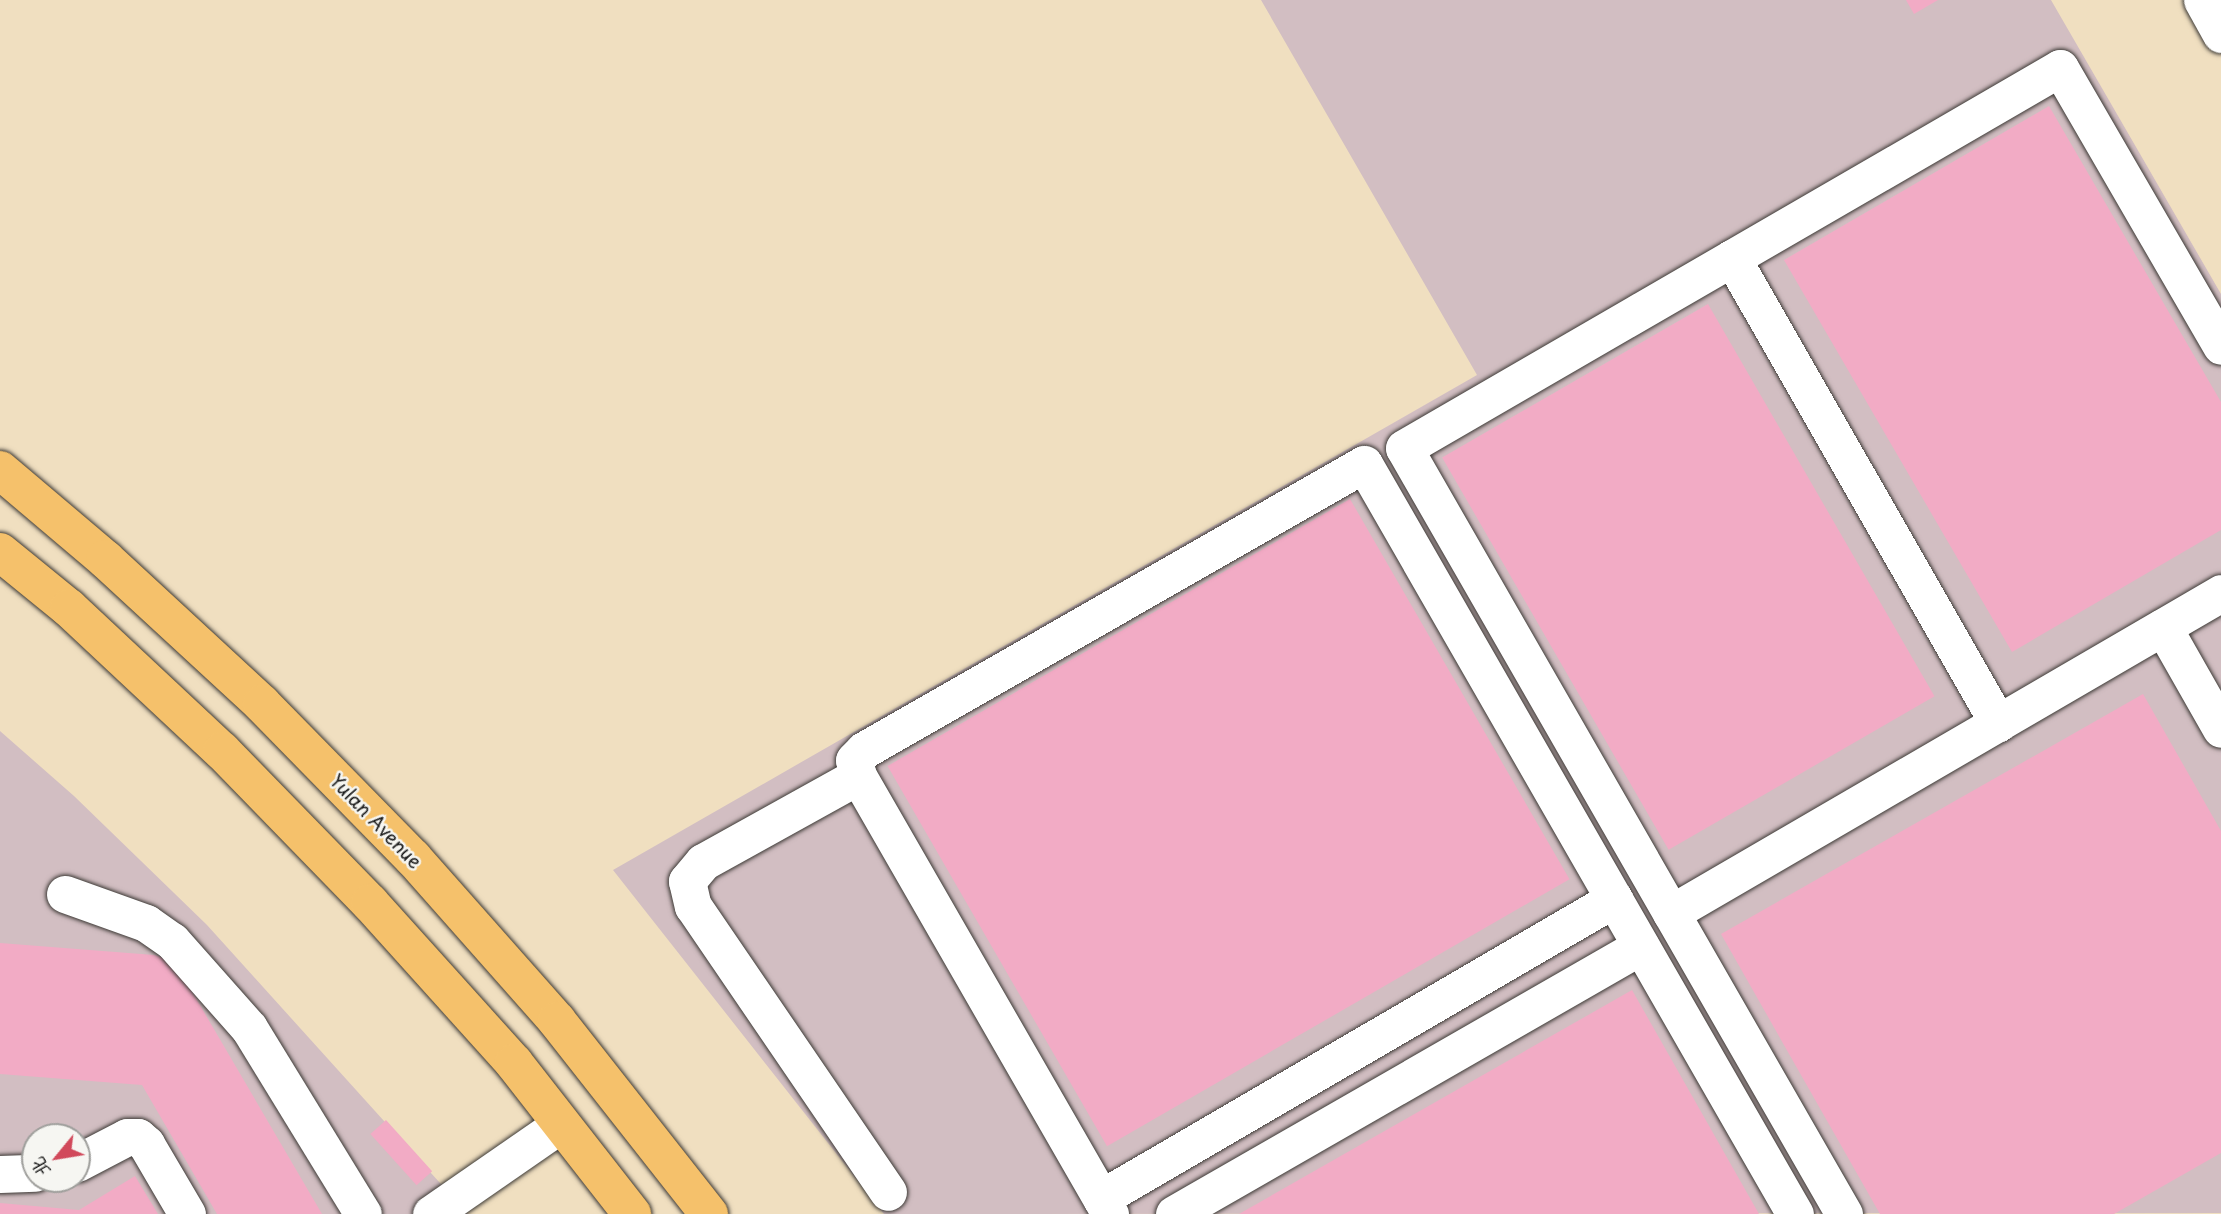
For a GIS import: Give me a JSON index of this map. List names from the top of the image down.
{
  "streets": {
    "main road": ["Yulan Avenue"]
  },
  "north": "bottom left"
}
